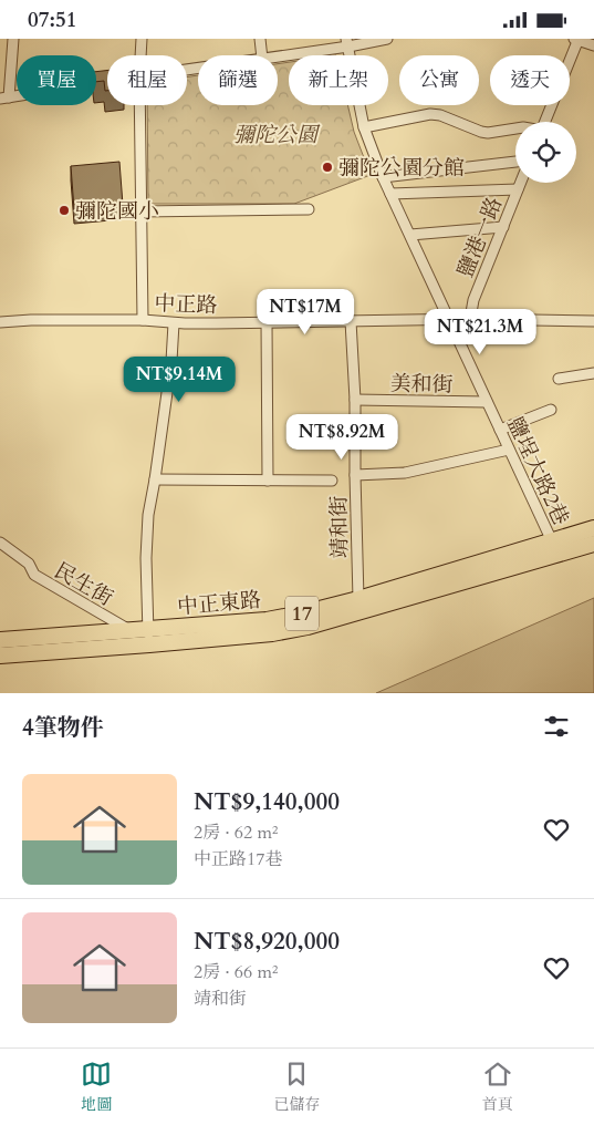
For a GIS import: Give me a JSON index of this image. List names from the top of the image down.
{
  "streets": {
    "main road": ["中正東路", "17"],
    "street": [
      "鹽港一路",
      "中正路",
      "美和街",
      "鹽埕大路2巷",
      "靖和街",
      "民生街"
    ]
  },
  "crossings": [
    ["鹽港一路", "中正路"],
    ["中正路", "鹽埕大路2巷"],
    ["中正路", "靖和街"],
    ["美和街", "鹽埕大路2巷"],
    ["美和街", "靖和街"],
    ["鹽埕大路2巷", "中正東路"],
    ["靖和街", "中正東路"],
    ["民生街", "中正東路"]
  ],
  "parks": ["彌陀公園"],
  "places": ["彌陀公園分館", "彌陀國小"],
  "page": {
    "status": "07:51",
    "chip": [
      "買屋",
      "租屋",
      "篩選",
      "新上架",
      "公寓",
      "透天"
    ],
    "price": [
      "NT$17M",
      "NT$21.3M",
      "NT$9.14M",
      "NT$8.92M"
    ],
    "heading": "4筆物件",
    "list": [
      {
        "name": "NT$9,140,000",
        "note": "2房 · 62 m² · 中正路17巷"
      },
      {
        "name": "NT$8,920,000",
        "note": "2房 · 66 m² · 靖和街"
      }
    ],
    "tabs": ["地圖", "已儲存", "首頁"]
  }
}
